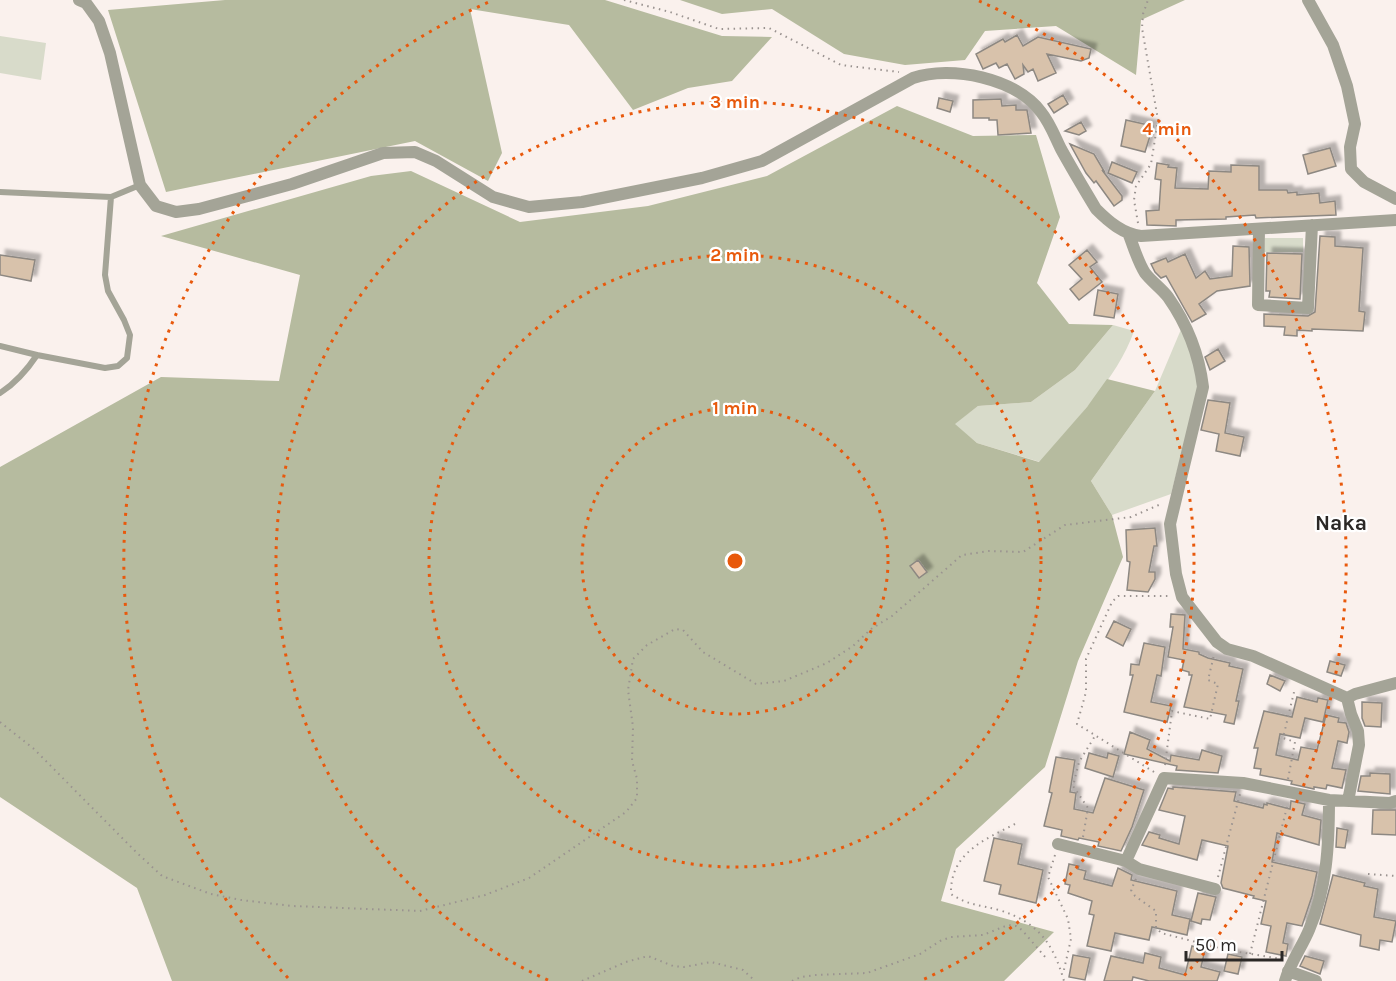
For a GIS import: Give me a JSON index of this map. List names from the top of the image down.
{
  "districts": ["Naka"],
  "scale_bar": "50 m",
  "rings": [
    "3 min",
    "4 min",
    "2 min",
    "1 min"
  ]
}
